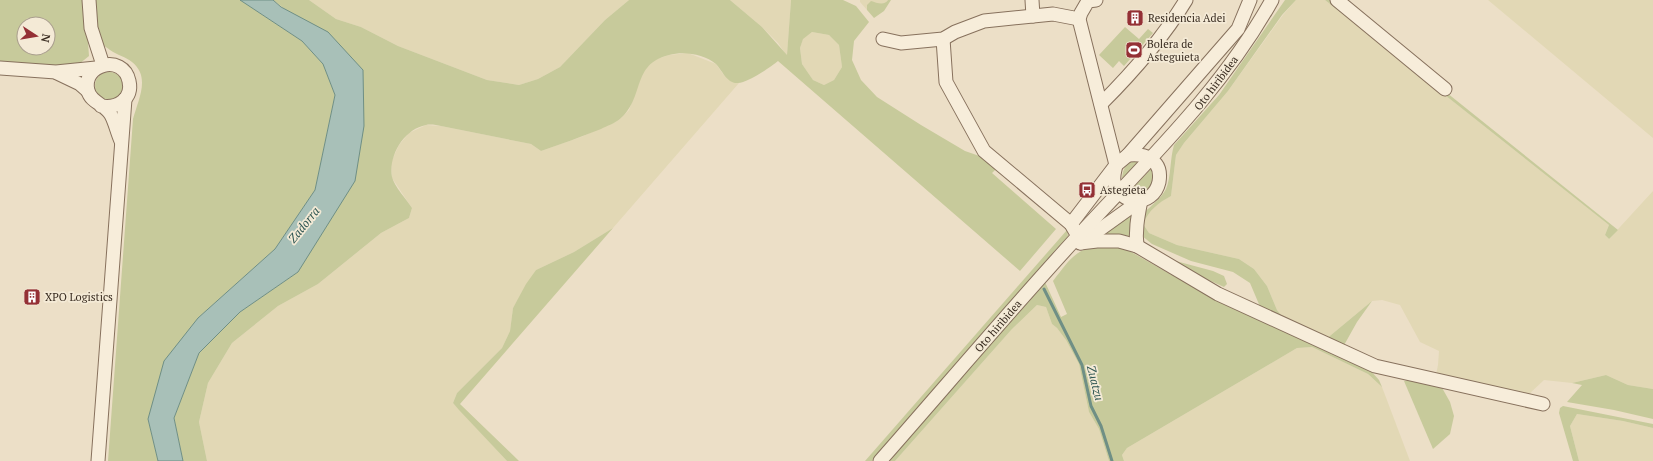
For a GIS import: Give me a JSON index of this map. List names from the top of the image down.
{
  "streets": {
    "street": ["Oto hiribidea"]
  },
  "water": ["Zadorra", "Zuatzu"],
  "places": {
    "building": ["Residencia Adei", "XPO Logistics"],
    "sports": ["Bolera de Asteguieta"],
    "bus stop": ["Astegieta"]
  },
  "north": "right"
}
